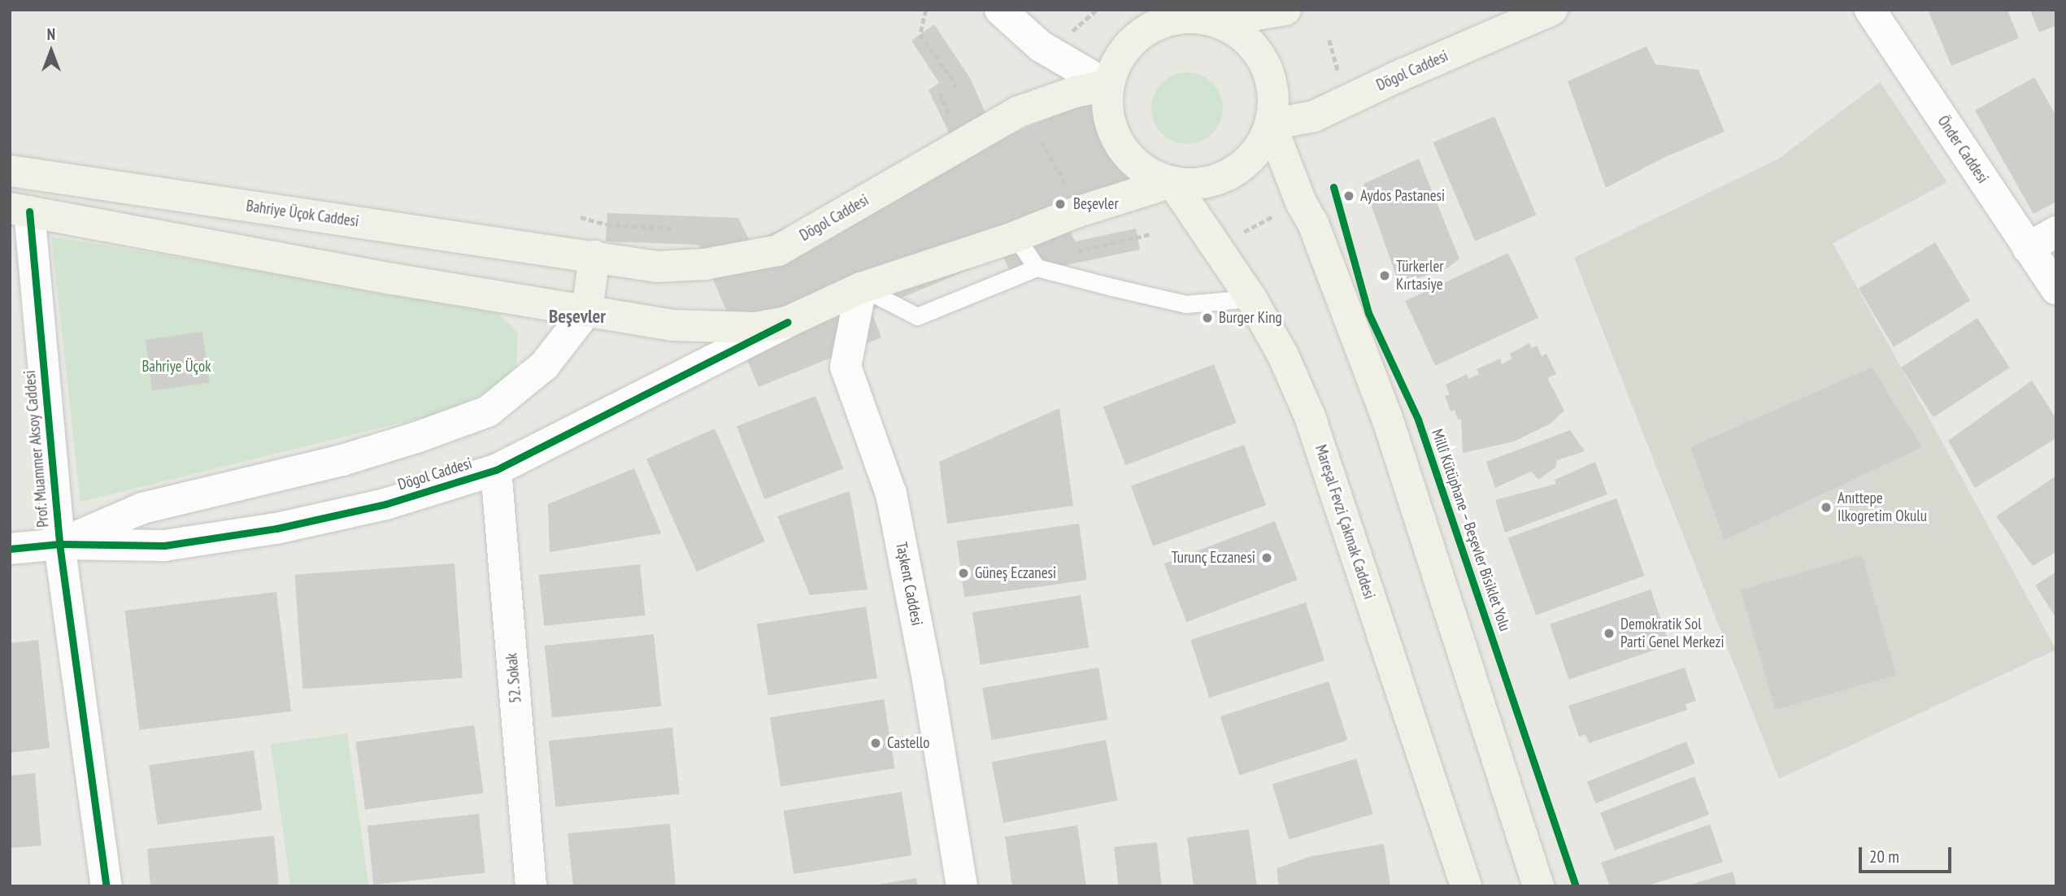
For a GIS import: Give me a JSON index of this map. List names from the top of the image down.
{
  "streets": {
    "main road": ["Dögol Caddesi", "Bahriye Üçok Caddesi", "Mareşal Fevzi Çakmak Caddesi"],
    "street": [
      "Önder Caddesi",
      "Prof. Muammer Aksoy Caddesi",
      "Taşkent Caddesi",
      "52. Sokak"
    ],
    "cycle path": ["Millî Kütüphane – Beşevler Bisiklet Yolu"]
  },
  "crossings": [
    ["Dögol Caddesi", "Bahriye Üçok Caddesi"],
    ["Dögol Caddesi", "Prof. Muammer Aksoy Caddesi"],
    ["Dögol Caddesi", "Mareşal Fevzi Çakmak Caddesi"],
    ["Dögol Caddesi", "Taşkent Caddesi"],
    ["Dögol Caddesi", "52. Sokak"]
  ],
  "districts": ["Beşevler"],
  "parks": ["Bahriye Üçok"],
  "places": [
    "Aydos Pastanesi",
    "Beşevler",
    "Türkerler Kırtasiye",
    "Burger King",
    "Anıttepe Ilkogretim Okulu",
    "Turunç Eczanesi",
    "Güneş Eczanesi",
    "Demokratik Sol Parti Genel Merkezi",
    "Castello"
  ],
  "scale_bar": "20 m",
  "north": "top"
}
